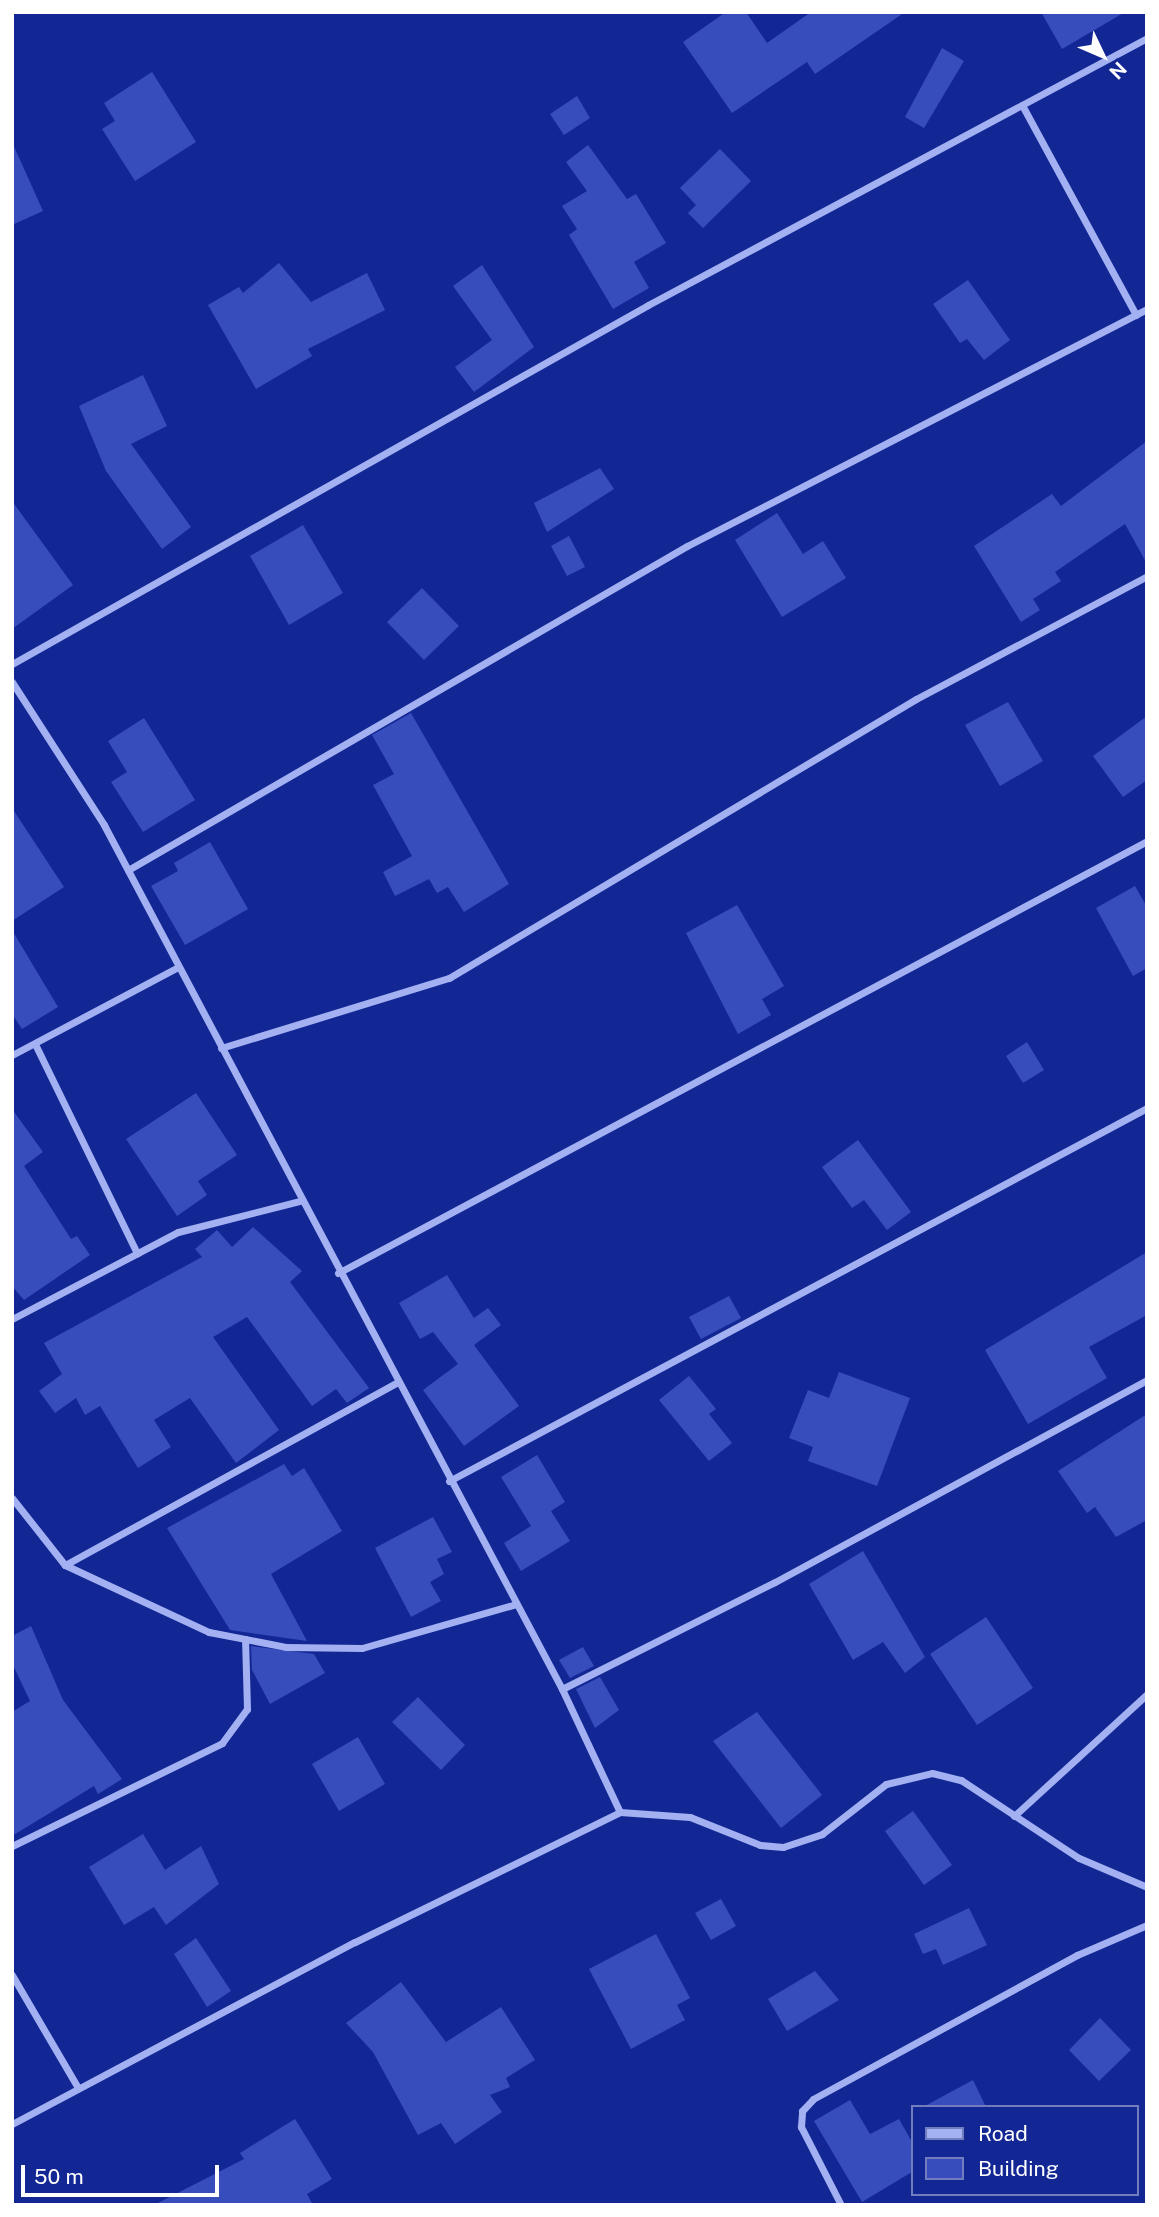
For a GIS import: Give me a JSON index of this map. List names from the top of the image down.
{
  "legend": ["Road", "Building"],
  "scale_bar": "50 m",
  "north": "bottom right"
}
